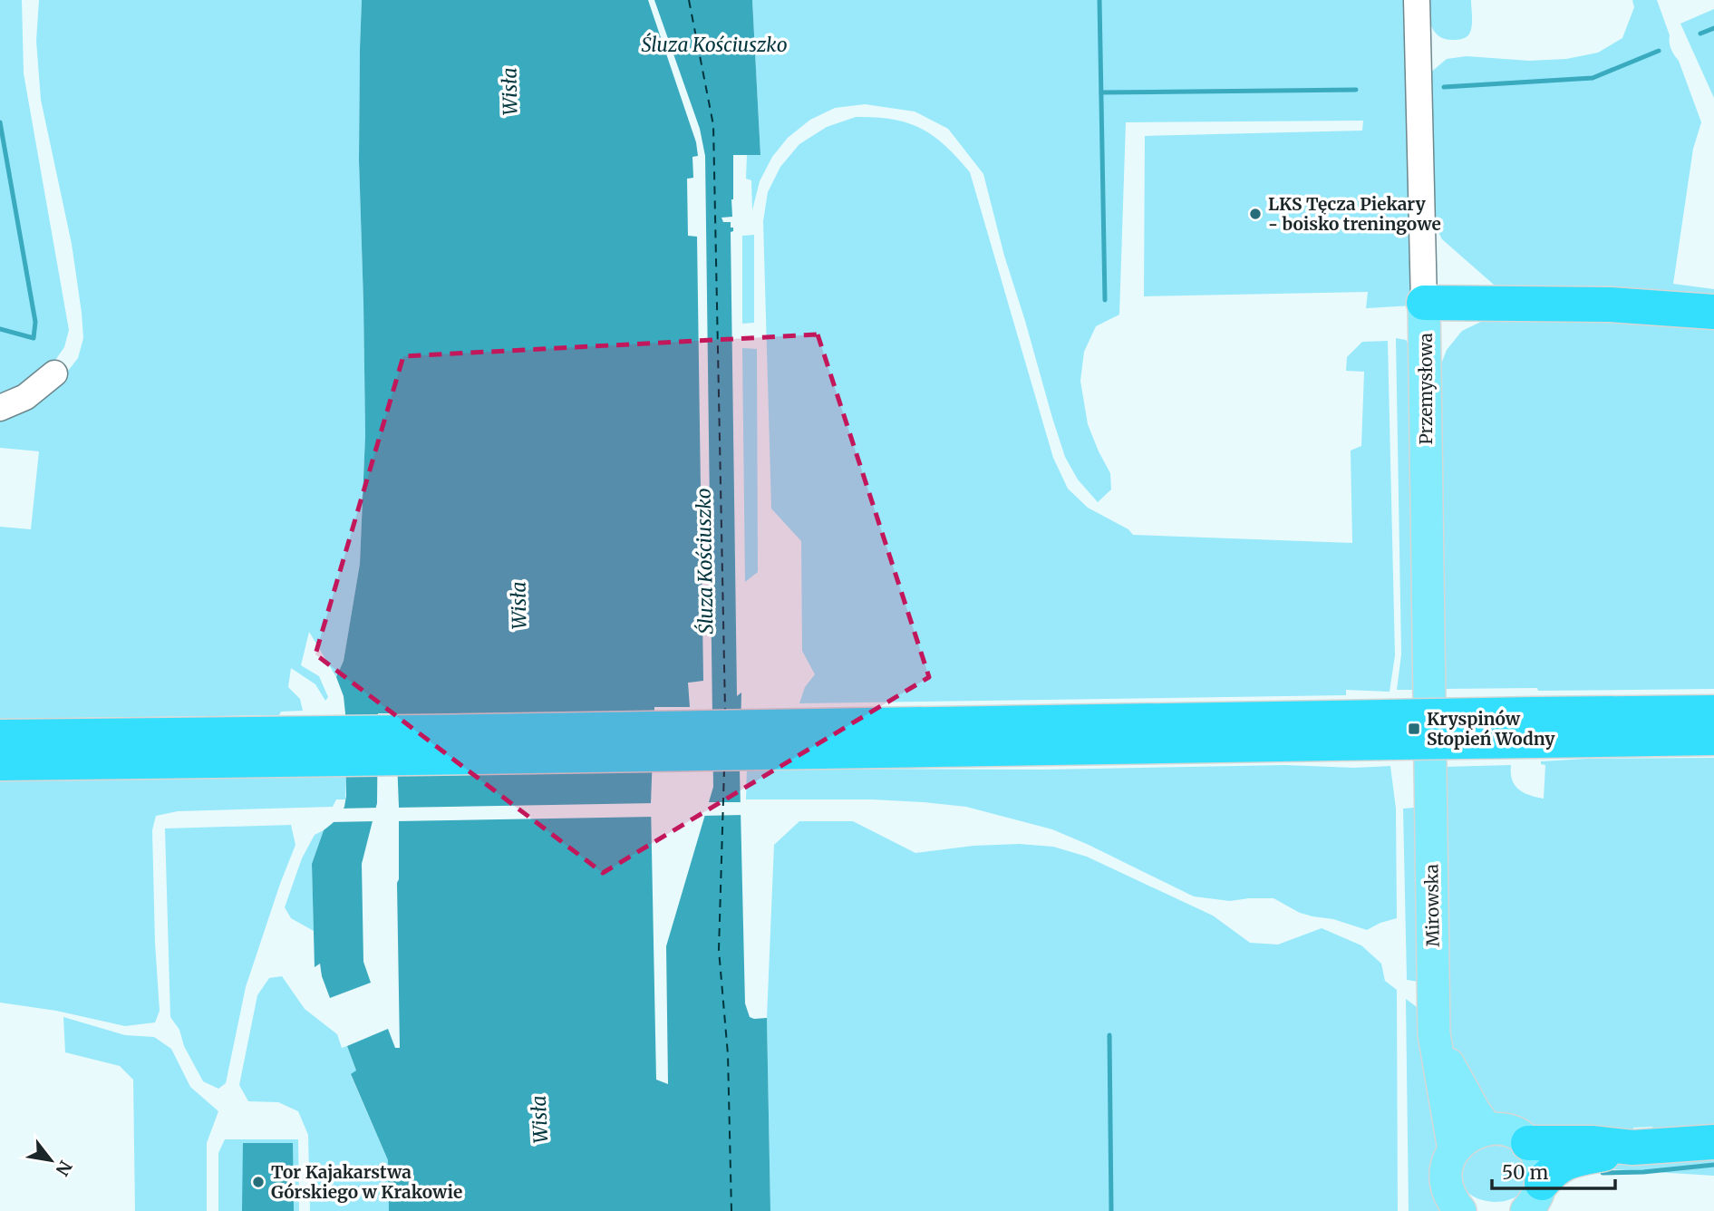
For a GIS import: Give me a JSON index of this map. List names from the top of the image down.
{
  "streets": {
    "main road": ["Przemysłowa", "Mirowska"]
  },
  "crossings": [
    ["Przemysłowa", "Mirowska"]
  ],
  "water": ["Śluza Kościuszko", "Wisła"],
  "places": {
    "other": ["LKS Tęcza Piekary - boisko treningowe", "Tor Kajakarstwa Górskiego w Krakowie"],
    "transit": ["Kryspinów Stopień Wodny"]
  },
  "scale_bar": "50 m",
  "north": "bottom right"
}
